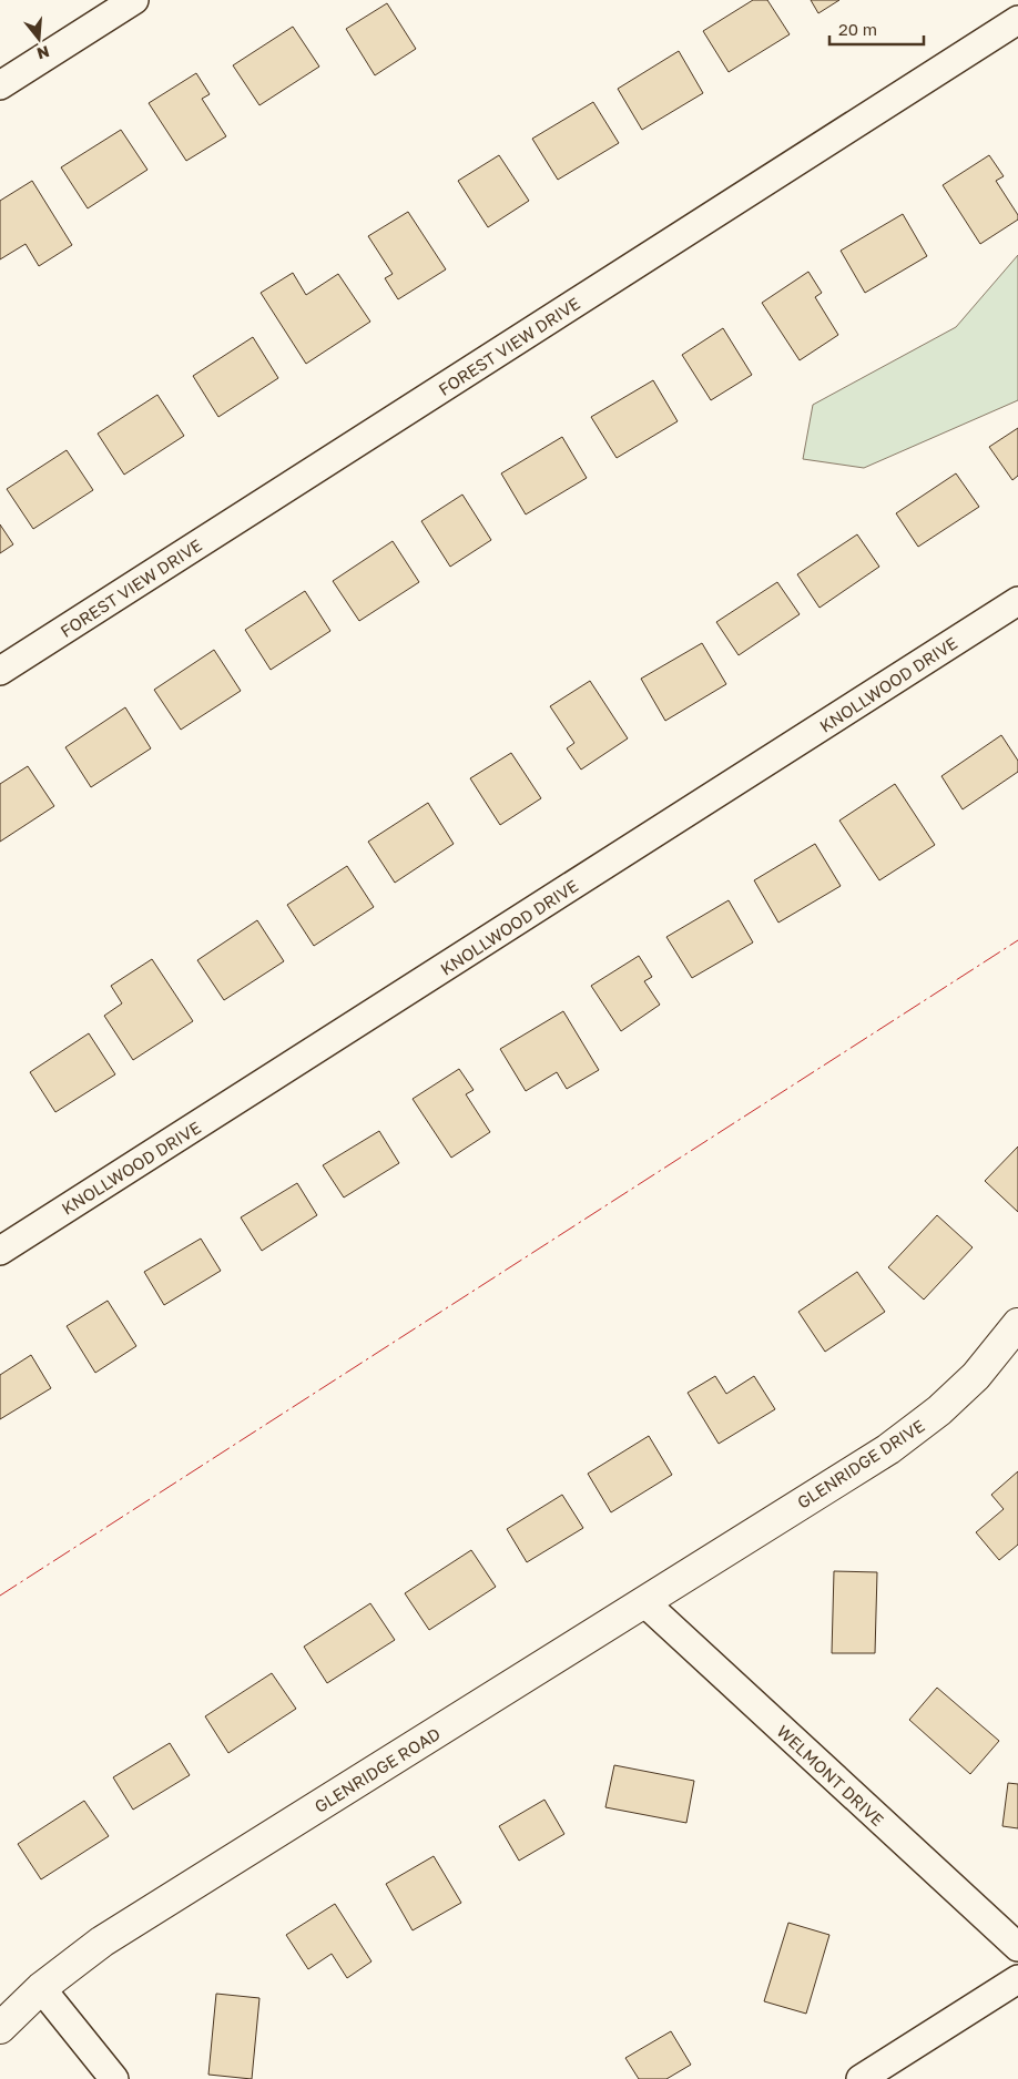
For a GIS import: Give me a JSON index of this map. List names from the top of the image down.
{
  "streets": {
    "street": [
      "FOREST VIEW DRIVE",
      "KNOLLWOOD DRIVE",
      "GLENRIDGE DRIVE",
      "GLENRIDGE ROAD",
      "WELMONT DRIVE"
    ]
  },
  "crossings": [
    ["GLENRIDGE DRIVE", "GLENRIDGE ROAD"],
    ["GLENRIDGE ROAD", "WELMONT DRIVE"]
  ],
  "scale_bar": "20 m",
  "north": "bottom"
}
